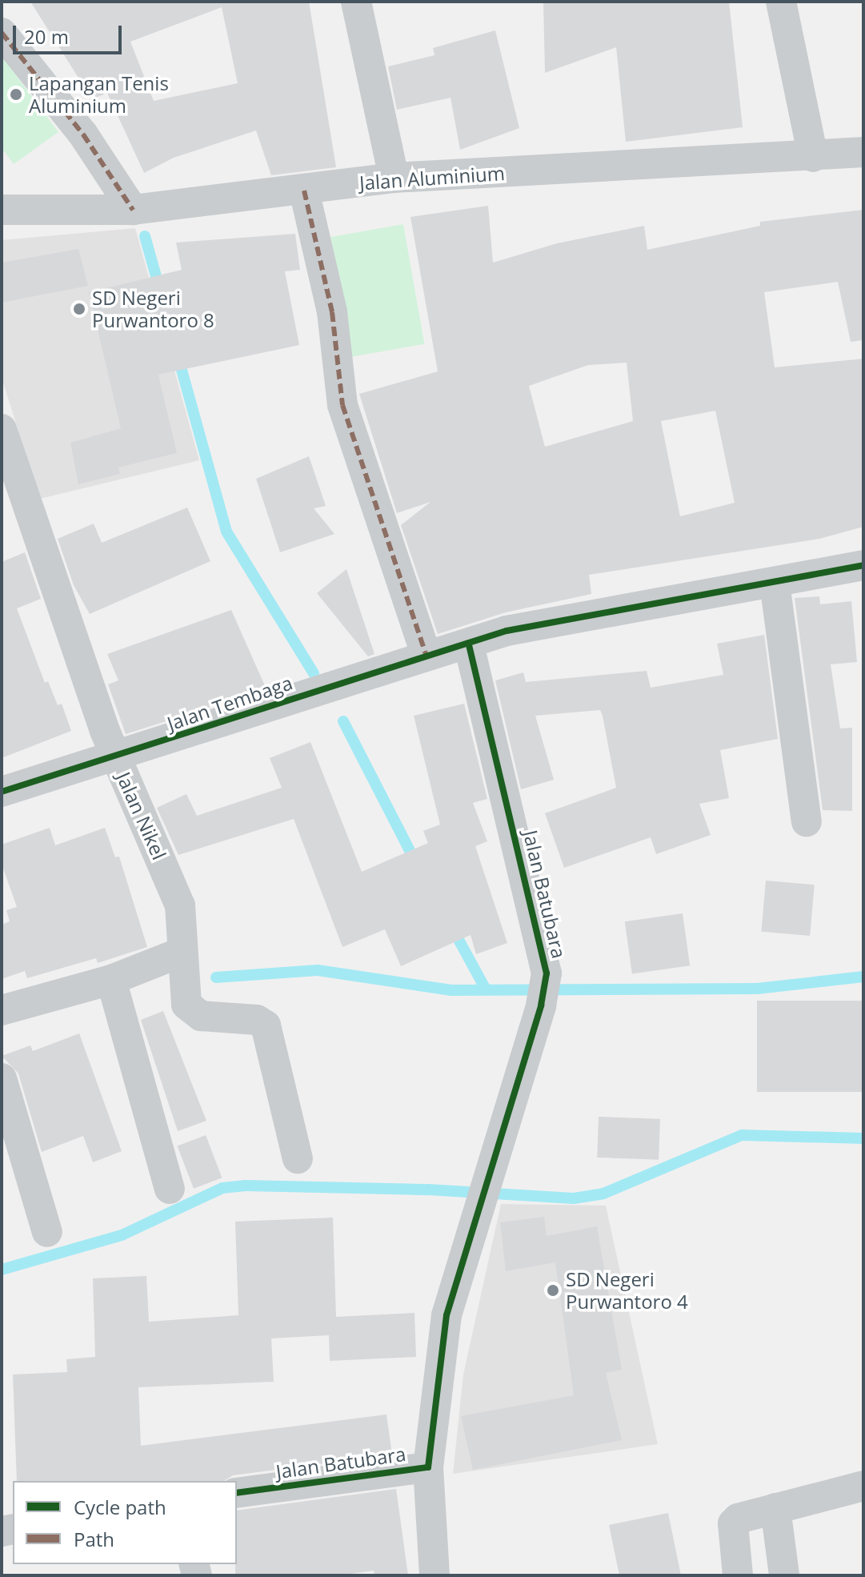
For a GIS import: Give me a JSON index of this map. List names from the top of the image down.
{
  "streets": {
    "street": [
      "Jalan Aluminium",
      "Jalan Tembaga",
      "Jalan Nikel",
      "Jalan Batubara"
    ]
  },
  "crossings": [
    ["Jalan Tembaga", "Jalan Nikel"],
    ["Jalan Tembaga", "Jalan Batubara"]
  ],
  "places": ["Lapangan Tenis Aluminium", "SD Negeri Purwantoro 8", "SD Negeri Purwantoro 4"],
  "legend": ["Cycle path", "Path"],
  "scale_bar": "20 m"
}
